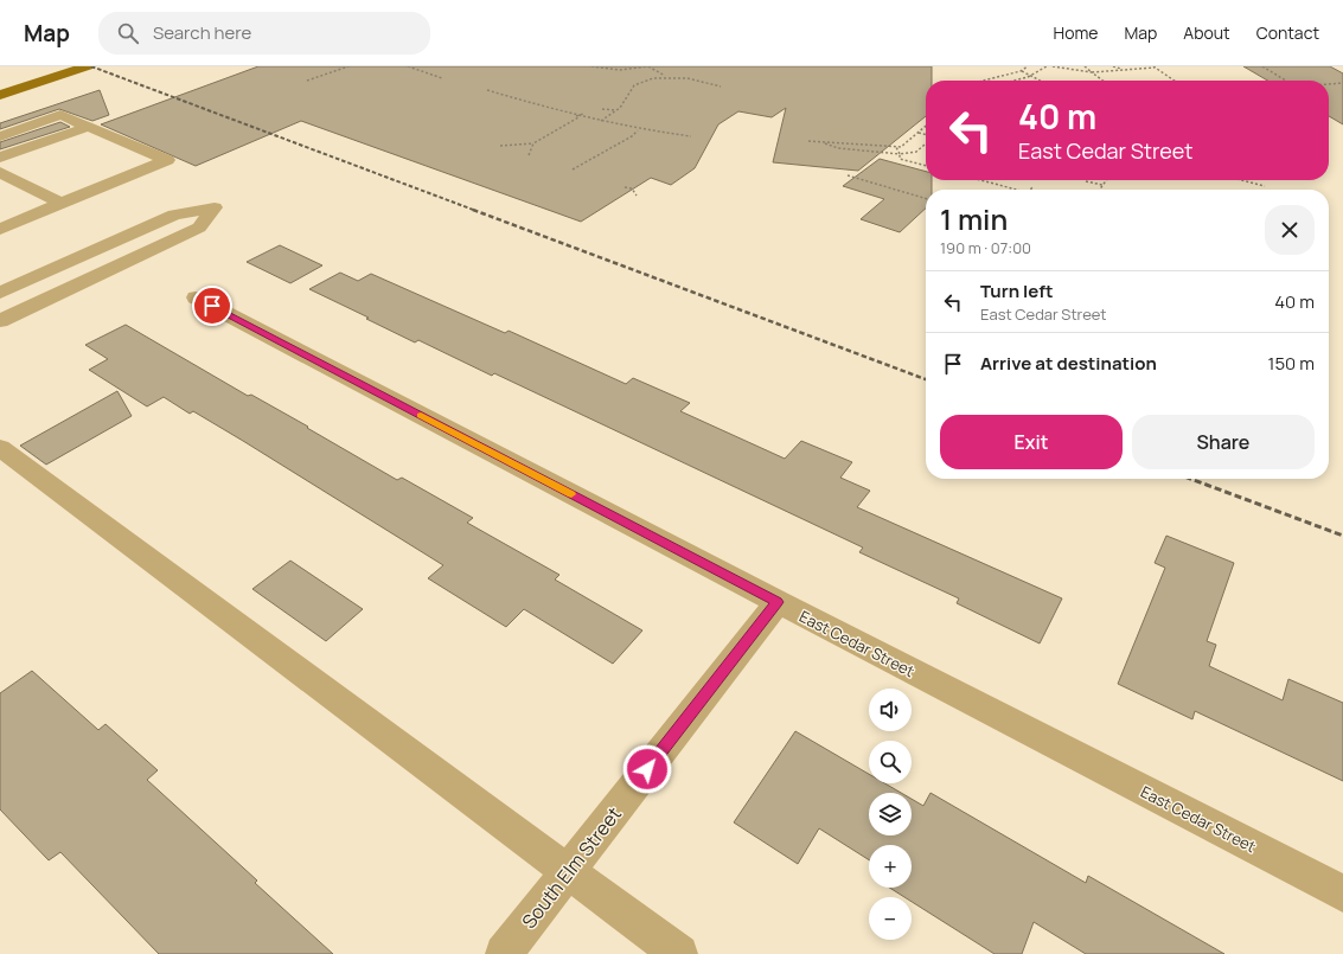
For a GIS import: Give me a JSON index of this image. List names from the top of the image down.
{
  "streets": {
    "street": ["East Cedar Street", "South Elm Street"]
  },
  "crossings": [
    ["East Cedar Street", "South Elm Street"]
  ],
  "page": {
    "header": "Map",
    "search": "Search here",
    "nav": [
      "Home",
      "Map",
      "About",
      "Contact"
    ],
    "turn": ["40 m", "East Cedar Street"],
    "heading": ["1 min", "190 m · 07:00"],
    "list": [
      {
        "name": "Turn left",
        "note": "East Cedar Street",
        "value": "40 m"
      },
      {
        "name": "Arrive at destination",
        "value": "150 m"
      }
    ],
    "buttons": ["Exit", "Share"],
    "map_buttons": ["+", "−"]
  }
}
